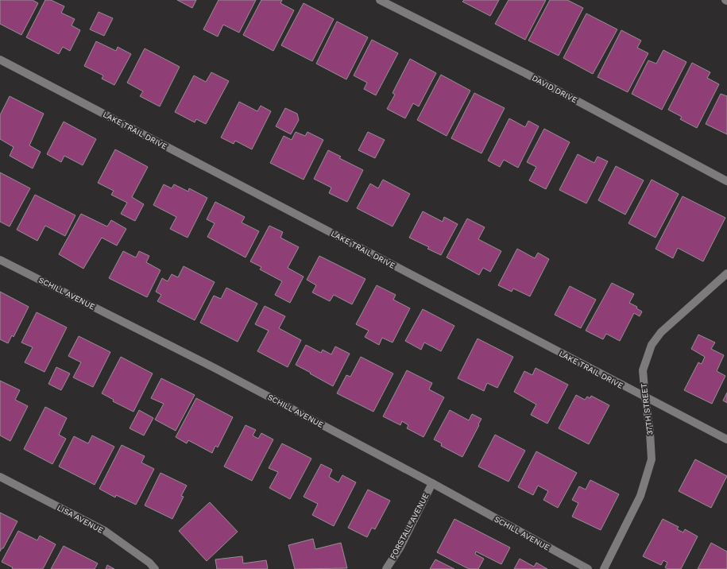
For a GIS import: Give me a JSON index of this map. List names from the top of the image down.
{
  "streets": {
    "street": [
      "DAVID DRIVE",
      "LAKE TRAIL DRIVE",
      "SCHILL AVENUE",
      "37TH STREET",
      "LISA AVENUE",
      "FORSTALL AVENUE"
    ]
  },
  "crossings": [
    ["LAKE TRAIL DRIVE", "37TH STREET"],
    ["SCHILL AVENUE", "FORSTALL AVENUE"]
  ]
}
